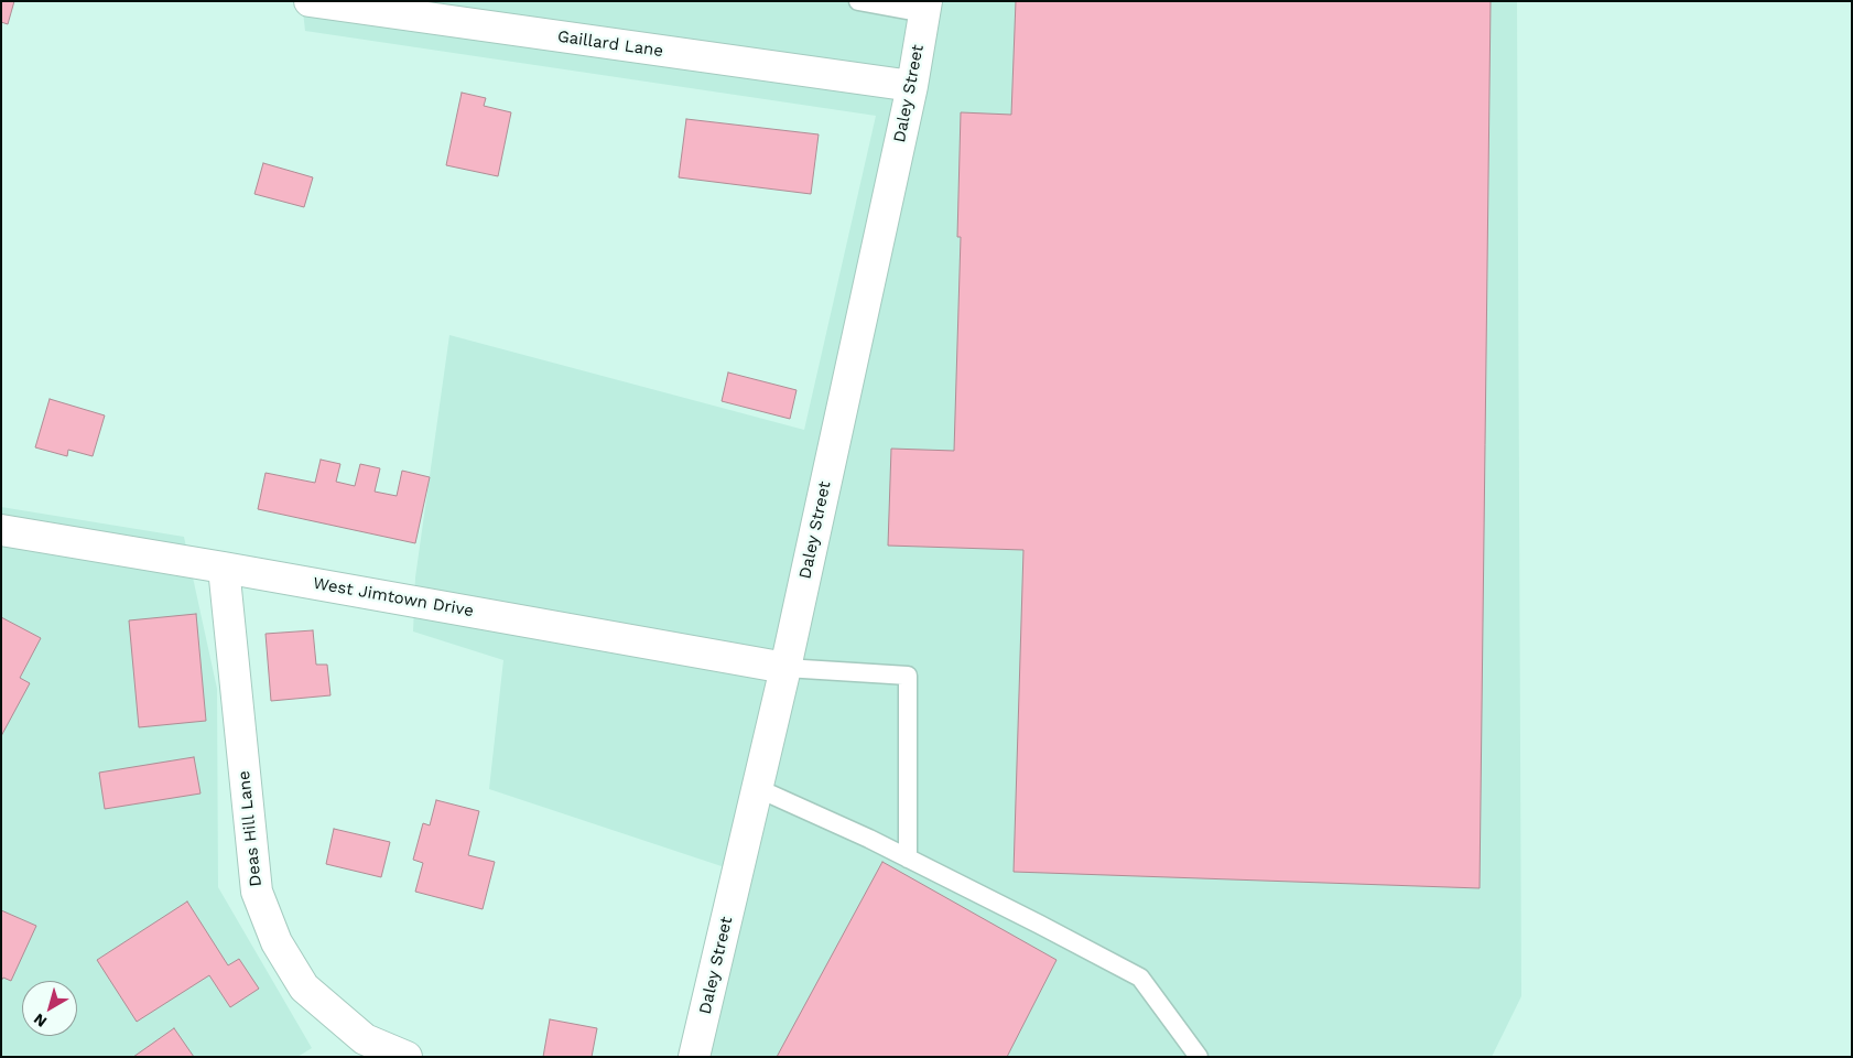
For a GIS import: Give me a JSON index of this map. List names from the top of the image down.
{
  "streets": {
    "street": [
      "Gaillard Lane",
      "Daley Street",
      "West Jimtown Drive",
      "Deas Hill Lane"
    ]
  },
  "crossings": [
    ["Gaillard Lane", "Daley Street"],
    ["Daley Street", "West Jimtown Drive"],
    ["West Jimtown Drive", "Deas Hill Lane"]
  ],
  "north": "bottom left"
}
